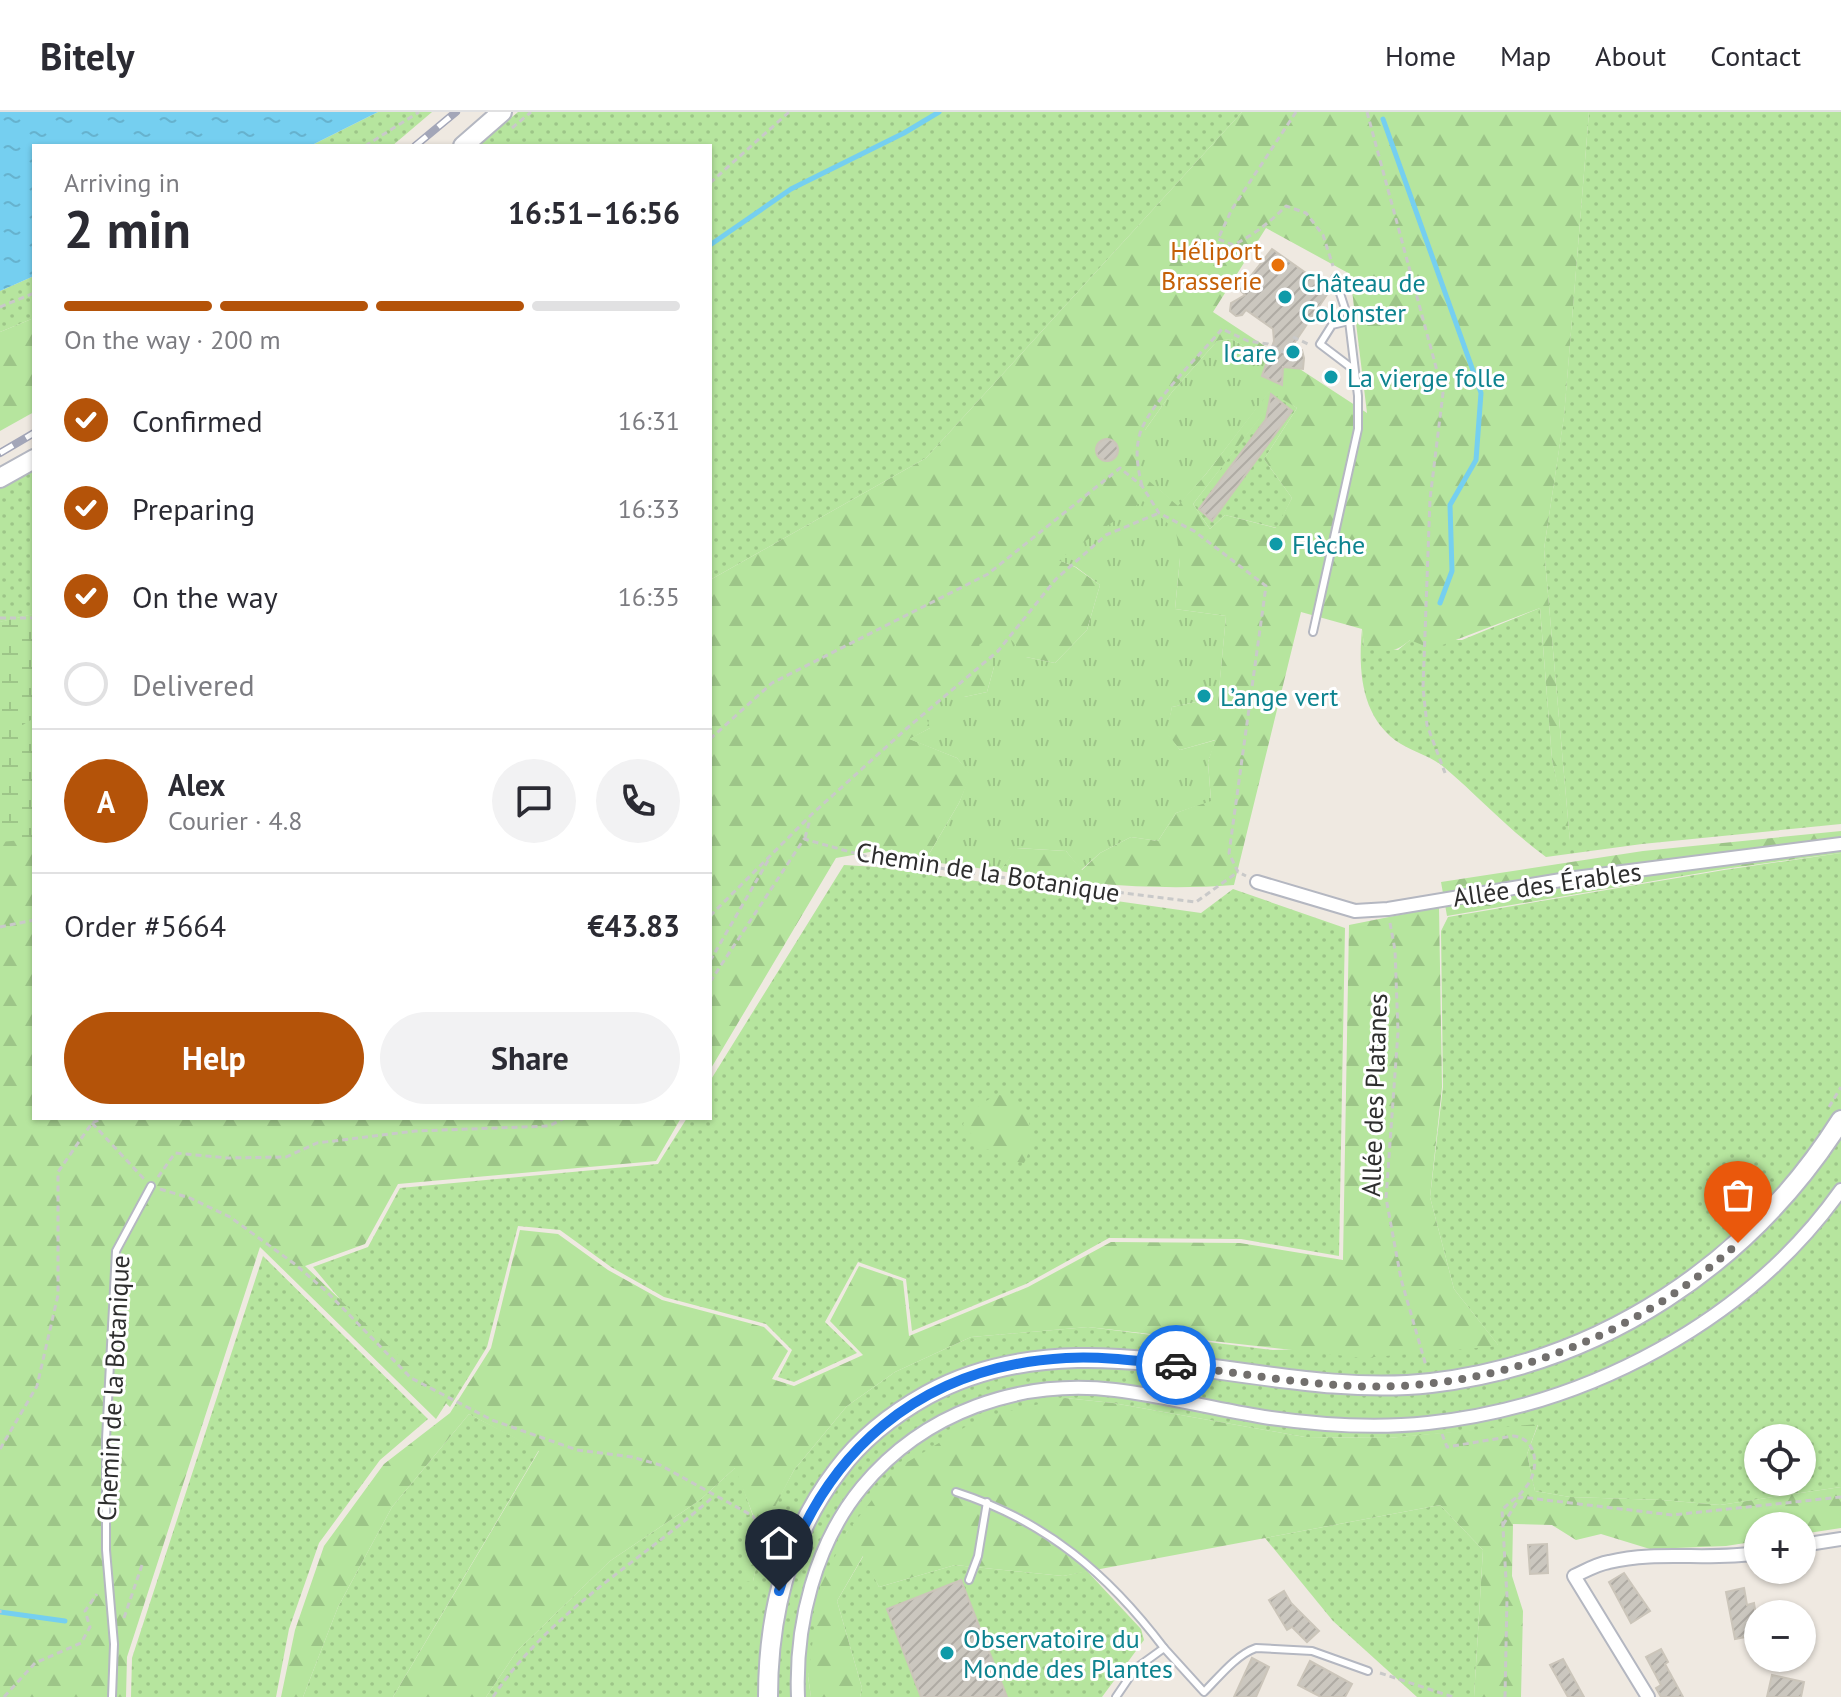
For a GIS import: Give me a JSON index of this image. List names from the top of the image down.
{
  "streets": {
    "street": ["Allée des Érables"],
    "lane": ["Chemin de la Botanique"],
    "path": ["Allée des Platanes"]
  },
  "crossings": [
    ["Allée des Érables", "Allée des Platanes"]
  ],
  "places": [
    "Héliport Brasserie",
    "Château de Colonster",
    "Icare",
    "La vierge folle",
    "Flèche",
    "L’ange vert",
    "Observatoire du Monde des Plantes"
  ],
  "page": {
    "header": "Bitely",
    "nav": [
      "Home",
      "Map",
      "About",
      "Contact"
    ],
    "heading": ["2 min", "Arriving in", "16:51–16:56"],
    "panel": [
      "Alex",
      "Courier · 4.8",
      "Order #5664",
      "€43.83"
    ],
    "bar": "On the way · 200 m",
    "list": [
      ["Confirmed", "16:31"],
      ["Preparing", "16:33"],
      ["On the way", "16:35"],
      "Delivered"
    ],
    "round": "A",
    "buttons": ["Help", "Share"],
    "map_buttons": ["+", "−"]
  }
}
